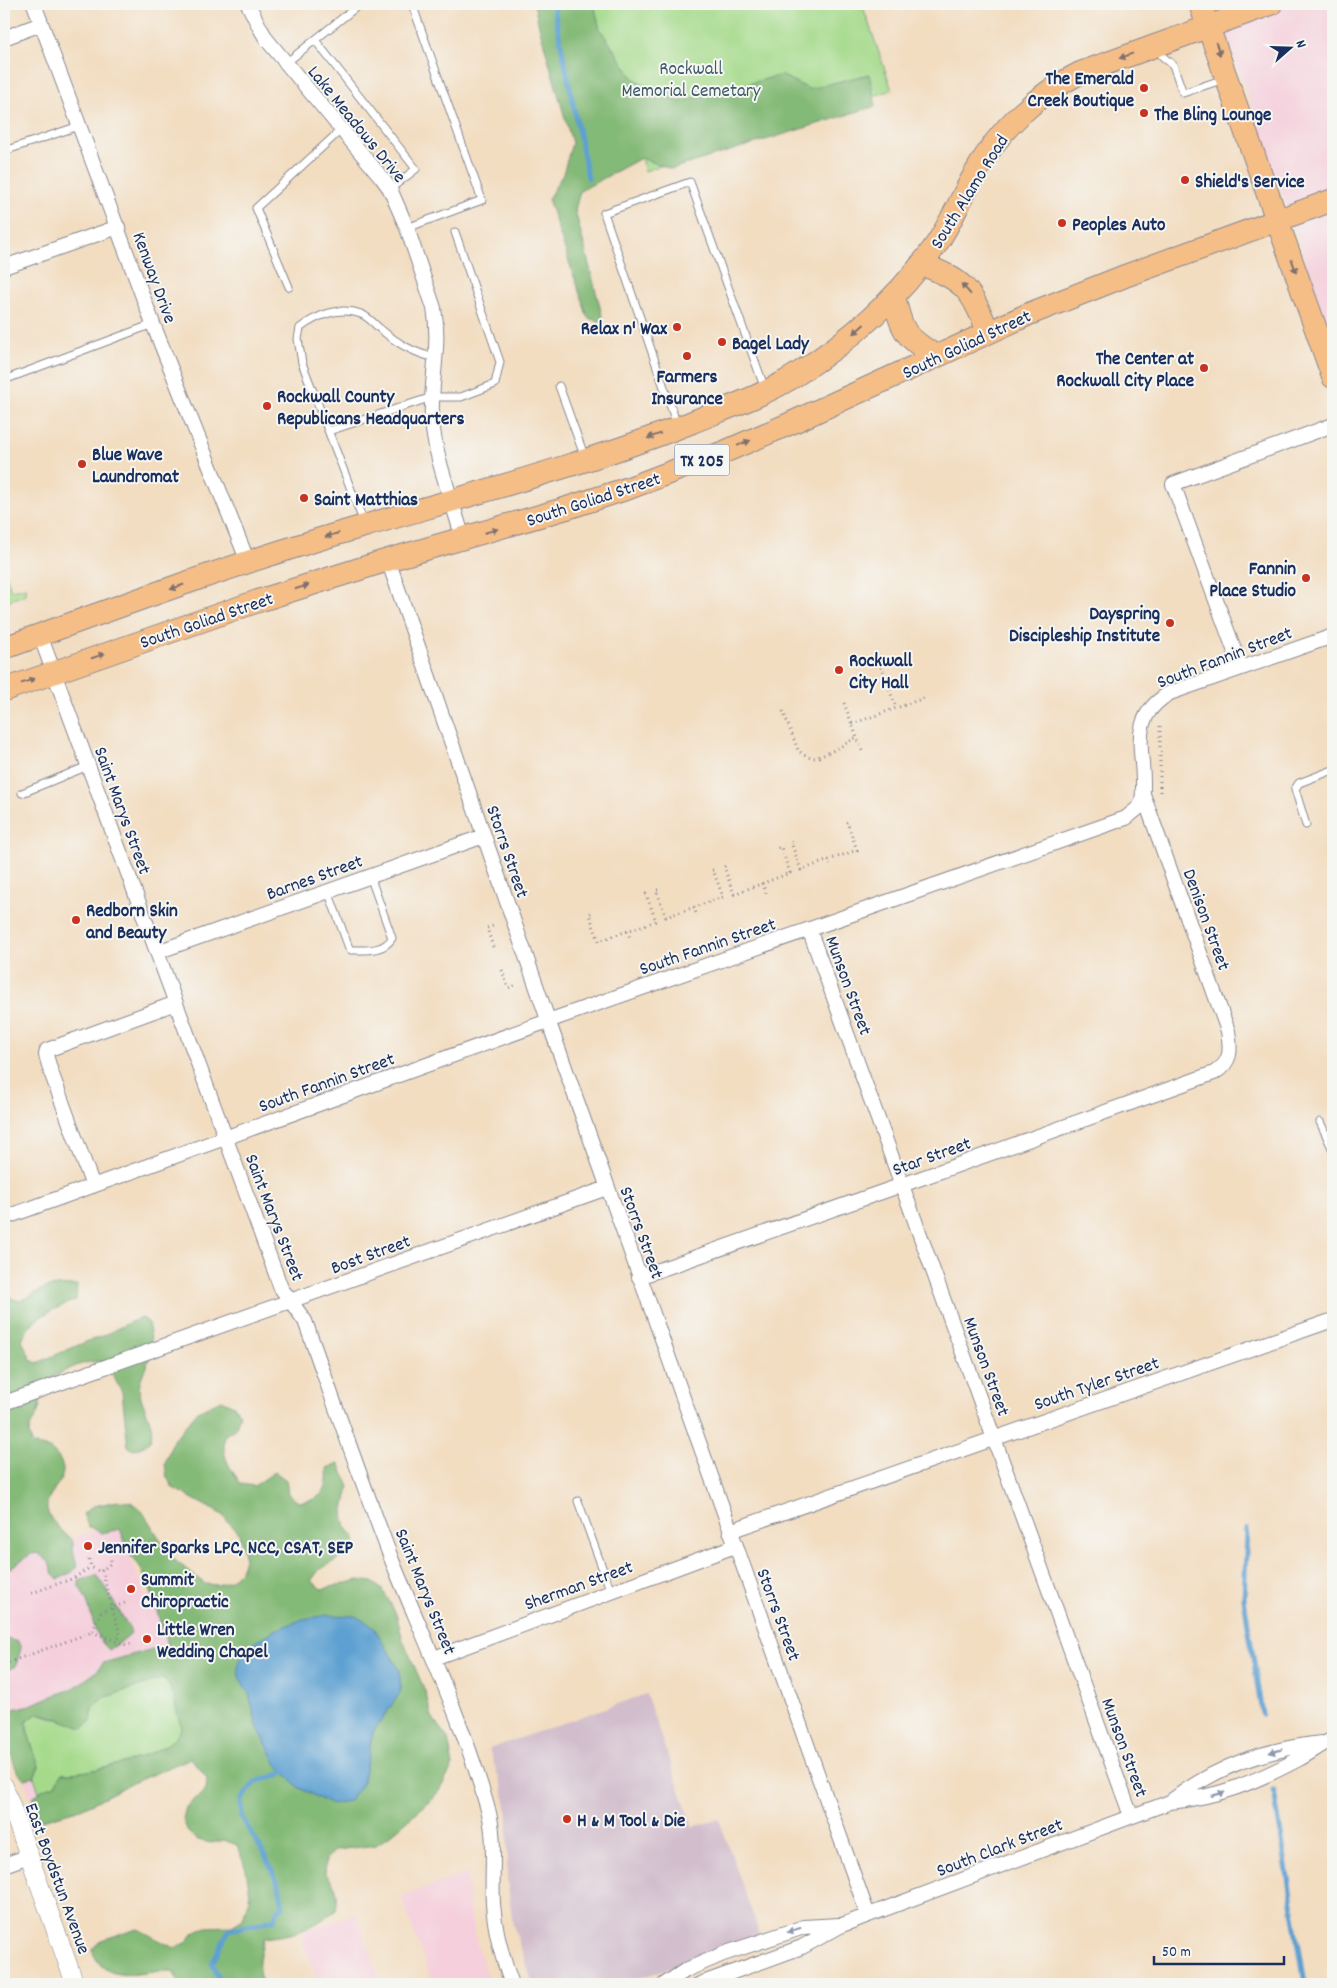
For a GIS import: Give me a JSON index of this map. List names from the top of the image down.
{
  "streets": {
    "main road": ["South Alamo Road", "South Goliad Street", "TX 205"],
    "street": [
      "Lake Meadows Drive",
      "Kenway Drive",
      "South Fannin Street",
      "Saint Marys Street",
      "Storrs Street",
      "Barnes Street",
      "Denison Street",
      "Munson Street",
      "Star Street",
      "Bost Street",
      "South Tyler Street",
      "Sherman Street",
      "South Clark Street",
      "East Boydstun Avenue"
    ]
  },
  "crossings": [
    ["Lake Meadows Drive", "South Goliad Street"],
    ["South Alamo Road", "South Goliad Street"],
    ["Kenway Drive", "South Goliad Street"],
    ["South Goliad Street", "Saint Marys Street"],
    ["South Goliad Street", "Storrs Street"],
    ["South Fannin Street", "Saint Marys Street"],
    ["South Fannin Street", "Storrs Street"],
    ["South Fannin Street", "Denison Street"],
    ["South Fannin Street", "Munson Street"],
    ["Saint Marys Street", "Barnes Street"],
    ["Saint Marys Street", "Bost Street"],
    ["Saint Marys Street", "Sherman Street"],
    ["Storrs Street", "Barnes Street"],
    ["Storrs Street", "Star Street"],
    ["Storrs Street", "Bost Street"],
    ["Storrs Street", "South Tyler Street"],
    ["Storrs Street", "Sherman Street"],
    ["Storrs Street", "South Clark Street"],
    ["Denison Street", "Star Street"],
    ["Munson Street", "Star Street"],
    ["Munson Street", "South Tyler Street"],
    ["Munson Street", "South Clark Street"]
  ],
  "one_way": ["South Alamo Road"],
  "parks": ["Rockwall Memorial Cemetary"],
  "places": [
    "The Emerald Creek Boutique",
    "The Bling Lounge",
    "Shield's Service",
    "Peoples Auto",
    "Relax n' Wax",
    "Bagel Lady",
    "Farmers Insurance",
    "The Center at Rockwall City Place",
    "Rockwall County Republicans Headquarters",
    "Blue Wave Laundromat",
    "Saint Matthias",
    "Fannin Place Studio",
    "Dayspring Discipleship Institute",
    "Rockwall City Hall",
    "Redborn Skin and Beauty",
    "Jennifer Sparks LPC, NCC, CSAT, SEP",
    "Summit Chiropractic",
    "Little Wren Wedding Chapel",
    "H & M Tool & Die"
  ],
  "scale_bar": "50 m",
  "north": "right"
}
